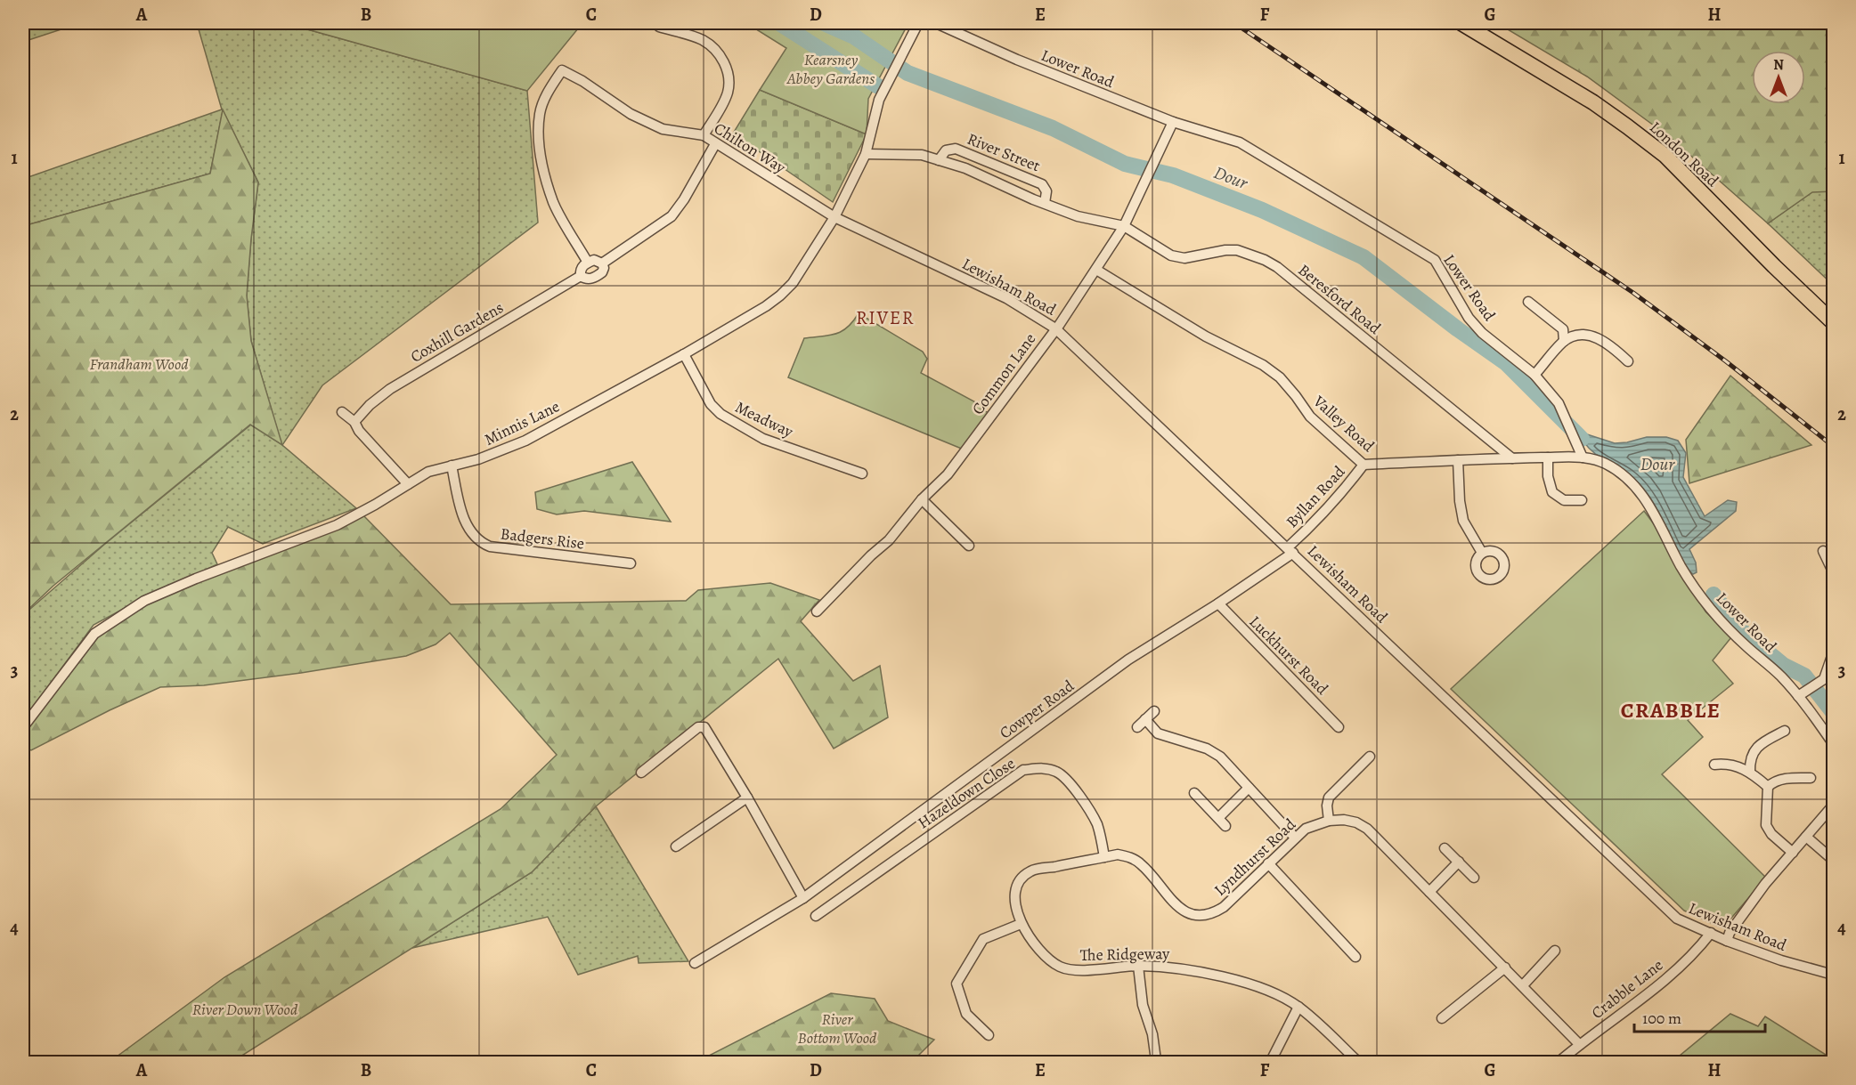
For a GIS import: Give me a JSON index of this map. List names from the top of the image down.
{
  "streets": {
    "main road": ["London Road"],
    "street": [
      "Lower Road",
      "Chilton Way",
      "River Street",
      "Lewisham Road",
      "Beresford Road",
      "Coxhill Gardens",
      "Common Lane",
      "Meadway",
      "Minnis Lane",
      "Valley Road",
      "Byllan Road",
      "Badgers Rise",
      "Luckhurst Road",
      "Cowper Road",
      "Hazeldown Close",
      "Lyndhurst Road",
      "The Ridgeway",
      "Crabble Lane"
    ]
  },
  "crossings": [
    ["Lower Road", "Common Lane"],
    ["Lower Road", "Valley Road"],
    ["Chilton Way", "Lewisham Road"],
    ["Chilton Way", "Coxhill Gardens"],
    ["Chilton Way", "Minnis Lane"],
    ["River Street", "Beresford Road"],
    ["River Street", "Common Lane"],
    ["River Street", "Minnis Lane"],
    ["Lewisham Road", "Common Lane"],
    ["Lewisham Road", "Minnis Lane"],
    ["Lewisham Road", "Byllan Road"],
    ["Lewisham Road", "Cowper Road"],
    ["Lewisham Road", "Crabble Lane"],
    ["Beresford Road", "Common Lane"],
    ["Beresford Road", "Valley Road"],
    ["Common Lane", "Valley Road"],
    ["Meadway", "Minnis Lane"],
    ["Minnis Lane", "Badgers Rise"],
    ["Valley Road", "Byllan Road"],
    ["Byllan Road", "Cowper Road"],
    ["Luckhurst Road", "Cowper Road"],
    ["Hazeldown Close", "Lyndhurst Road"],
    ["Lyndhurst Road", "The Ridgeway"],
    ["Lyndhurst Road", "Crabble Lane"]
  ],
  "districts": ["RIVER", "CRABBLE"],
  "water": ["Dour"],
  "parks": [
    "Kearsney Abbey Gardens",
    "Frandham Wood",
    "River Down Wood",
    "River Bottom Wood"
  ],
  "scale_bar": "100 m",
  "north": "top",
  "grid": {
    "columns": [
      "A",
      "B",
      "C",
      "D",
      "E",
      "F",
      "G",
      "H"
    ],
    "rows": [
      "1",
      "2",
      "3",
      "4"
    ]
  }
}
